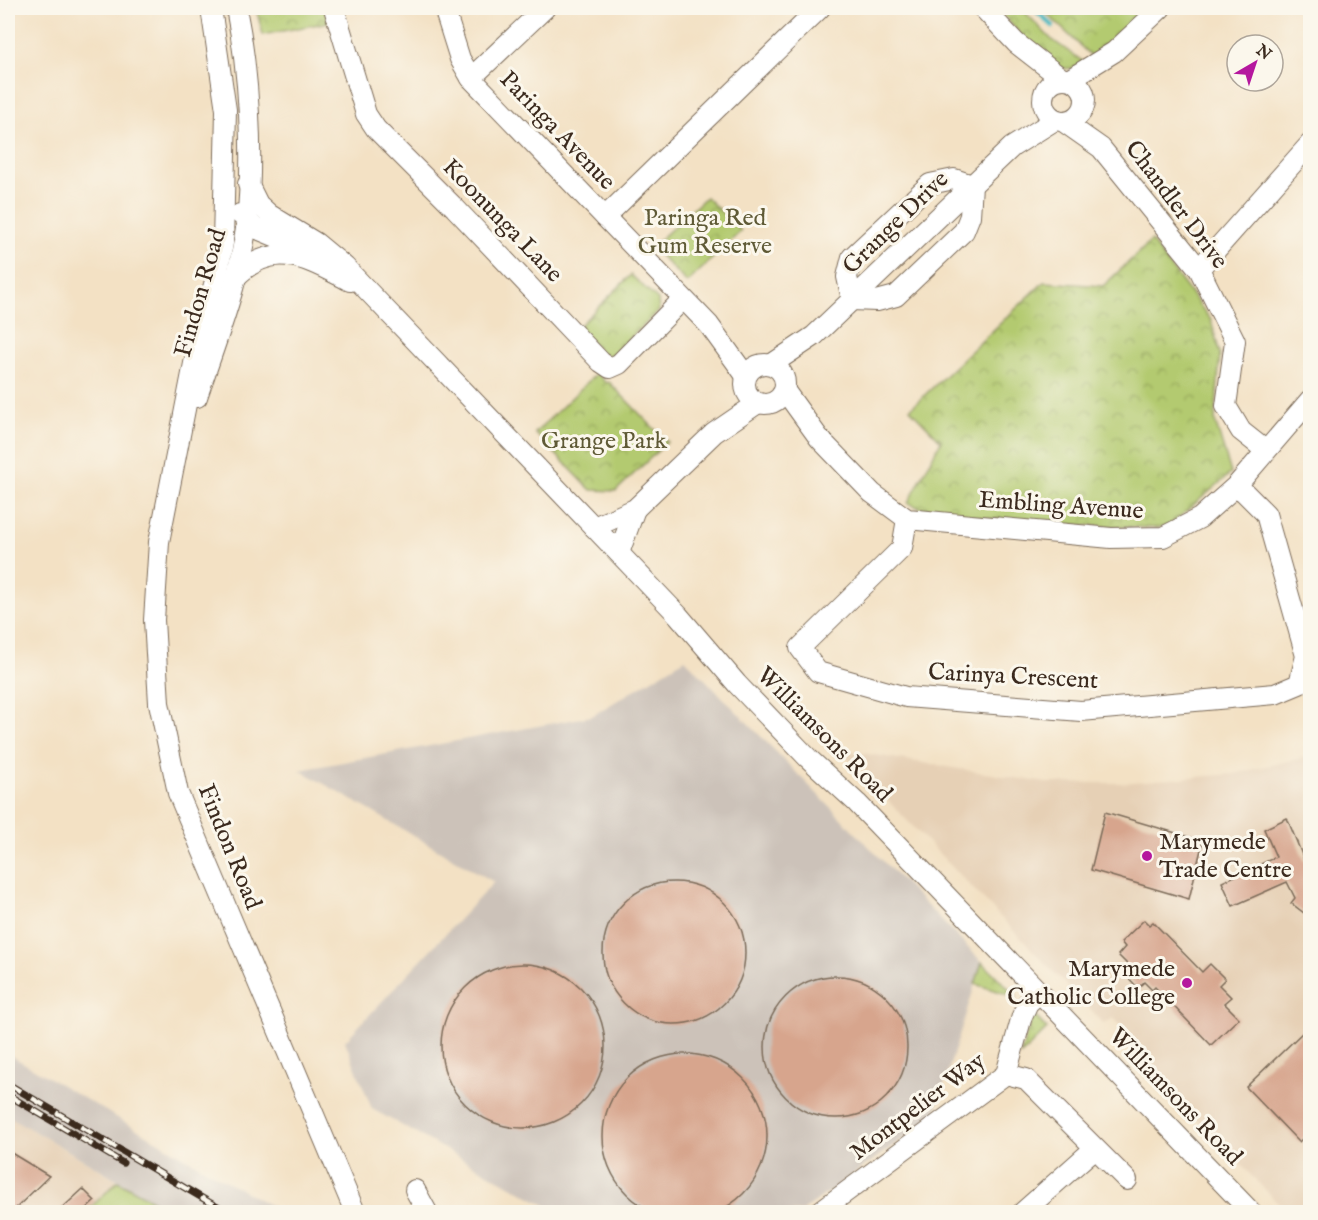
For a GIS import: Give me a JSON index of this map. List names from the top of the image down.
{
  "streets": {
    "street": [
      "Paringa Avenue",
      "Chandler Drive",
      "Koonunga Lane",
      "Grange Drive",
      "Findon Road",
      "Embling Avenue",
      "Carinya Crescent",
      "Williamsons Road",
      "Montpelier Way"
    ]
  },
  "crossings": [
    ["Paringa Avenue", "Koonunga Lane"],
    ["Paringa Avenue", "Grange Drive"],
    ["Chandler Drive", "Grange Drive"],
    ["Chandler Drive", "Embling Avenue"],
    ["Grange Drive", "Williamsons Road"],
    ["Findon Road", "Williamsons Road"],
    ["Embling Avenue", "Carinya Crescent"],
    ["Williamsons Road", "Montpelier Way"]
  ],
  "parks": ["Paringa Red Gum Reserve", "Grange Park"],
  "places": ["Marymede Trade Centre", "Marymede Catholic College"],
  "north": "top right"
}
